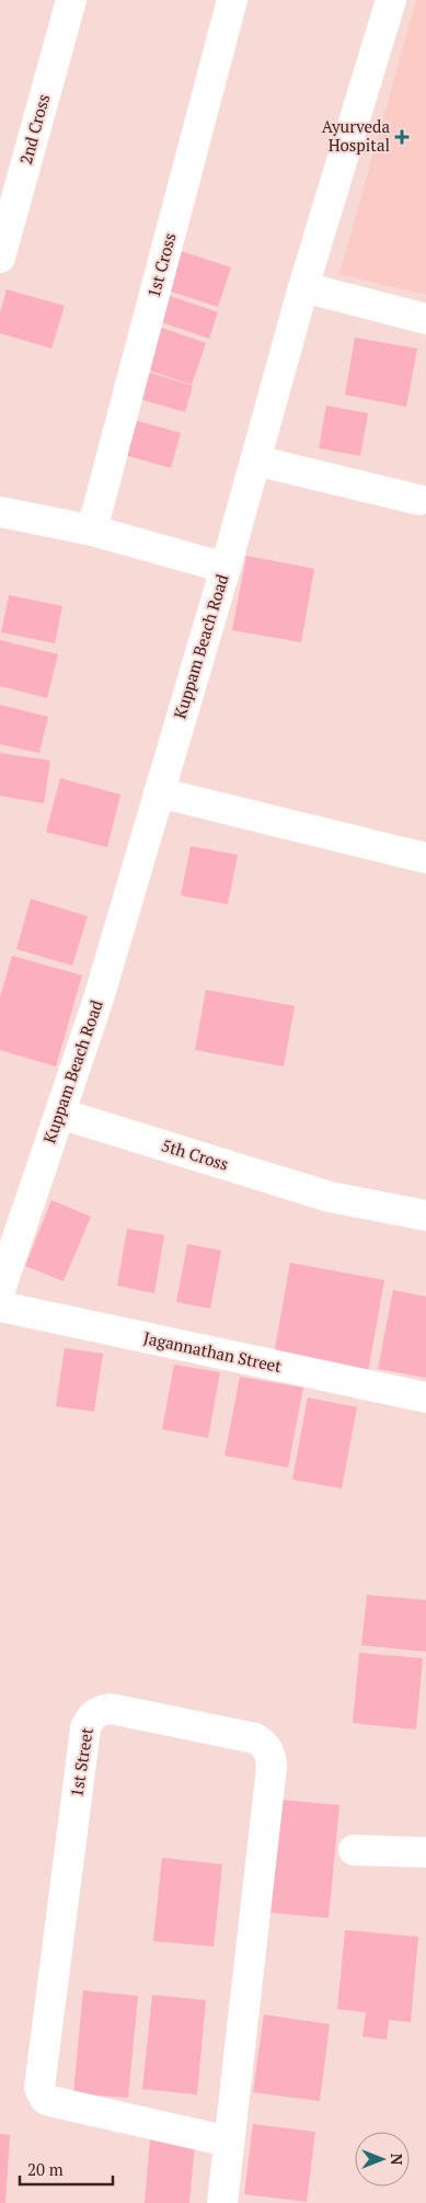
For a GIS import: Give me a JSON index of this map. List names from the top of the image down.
{
  "streets": {
    "street": [
      "2nd Cross",
      "1st Cross",
      "Kuppam Beach Road",
      "5th Cross",
      "Jagannathan Street",
      "1st Street"
    ]
  },
  "crossings": [
    ["Kuppam Beach Road", "5th Cross"]
  ],
  "places": {
    "health": ["Ayurveda Hospital"]
  },
  "scale_bar": "20 m",
  "north": "right"
}
